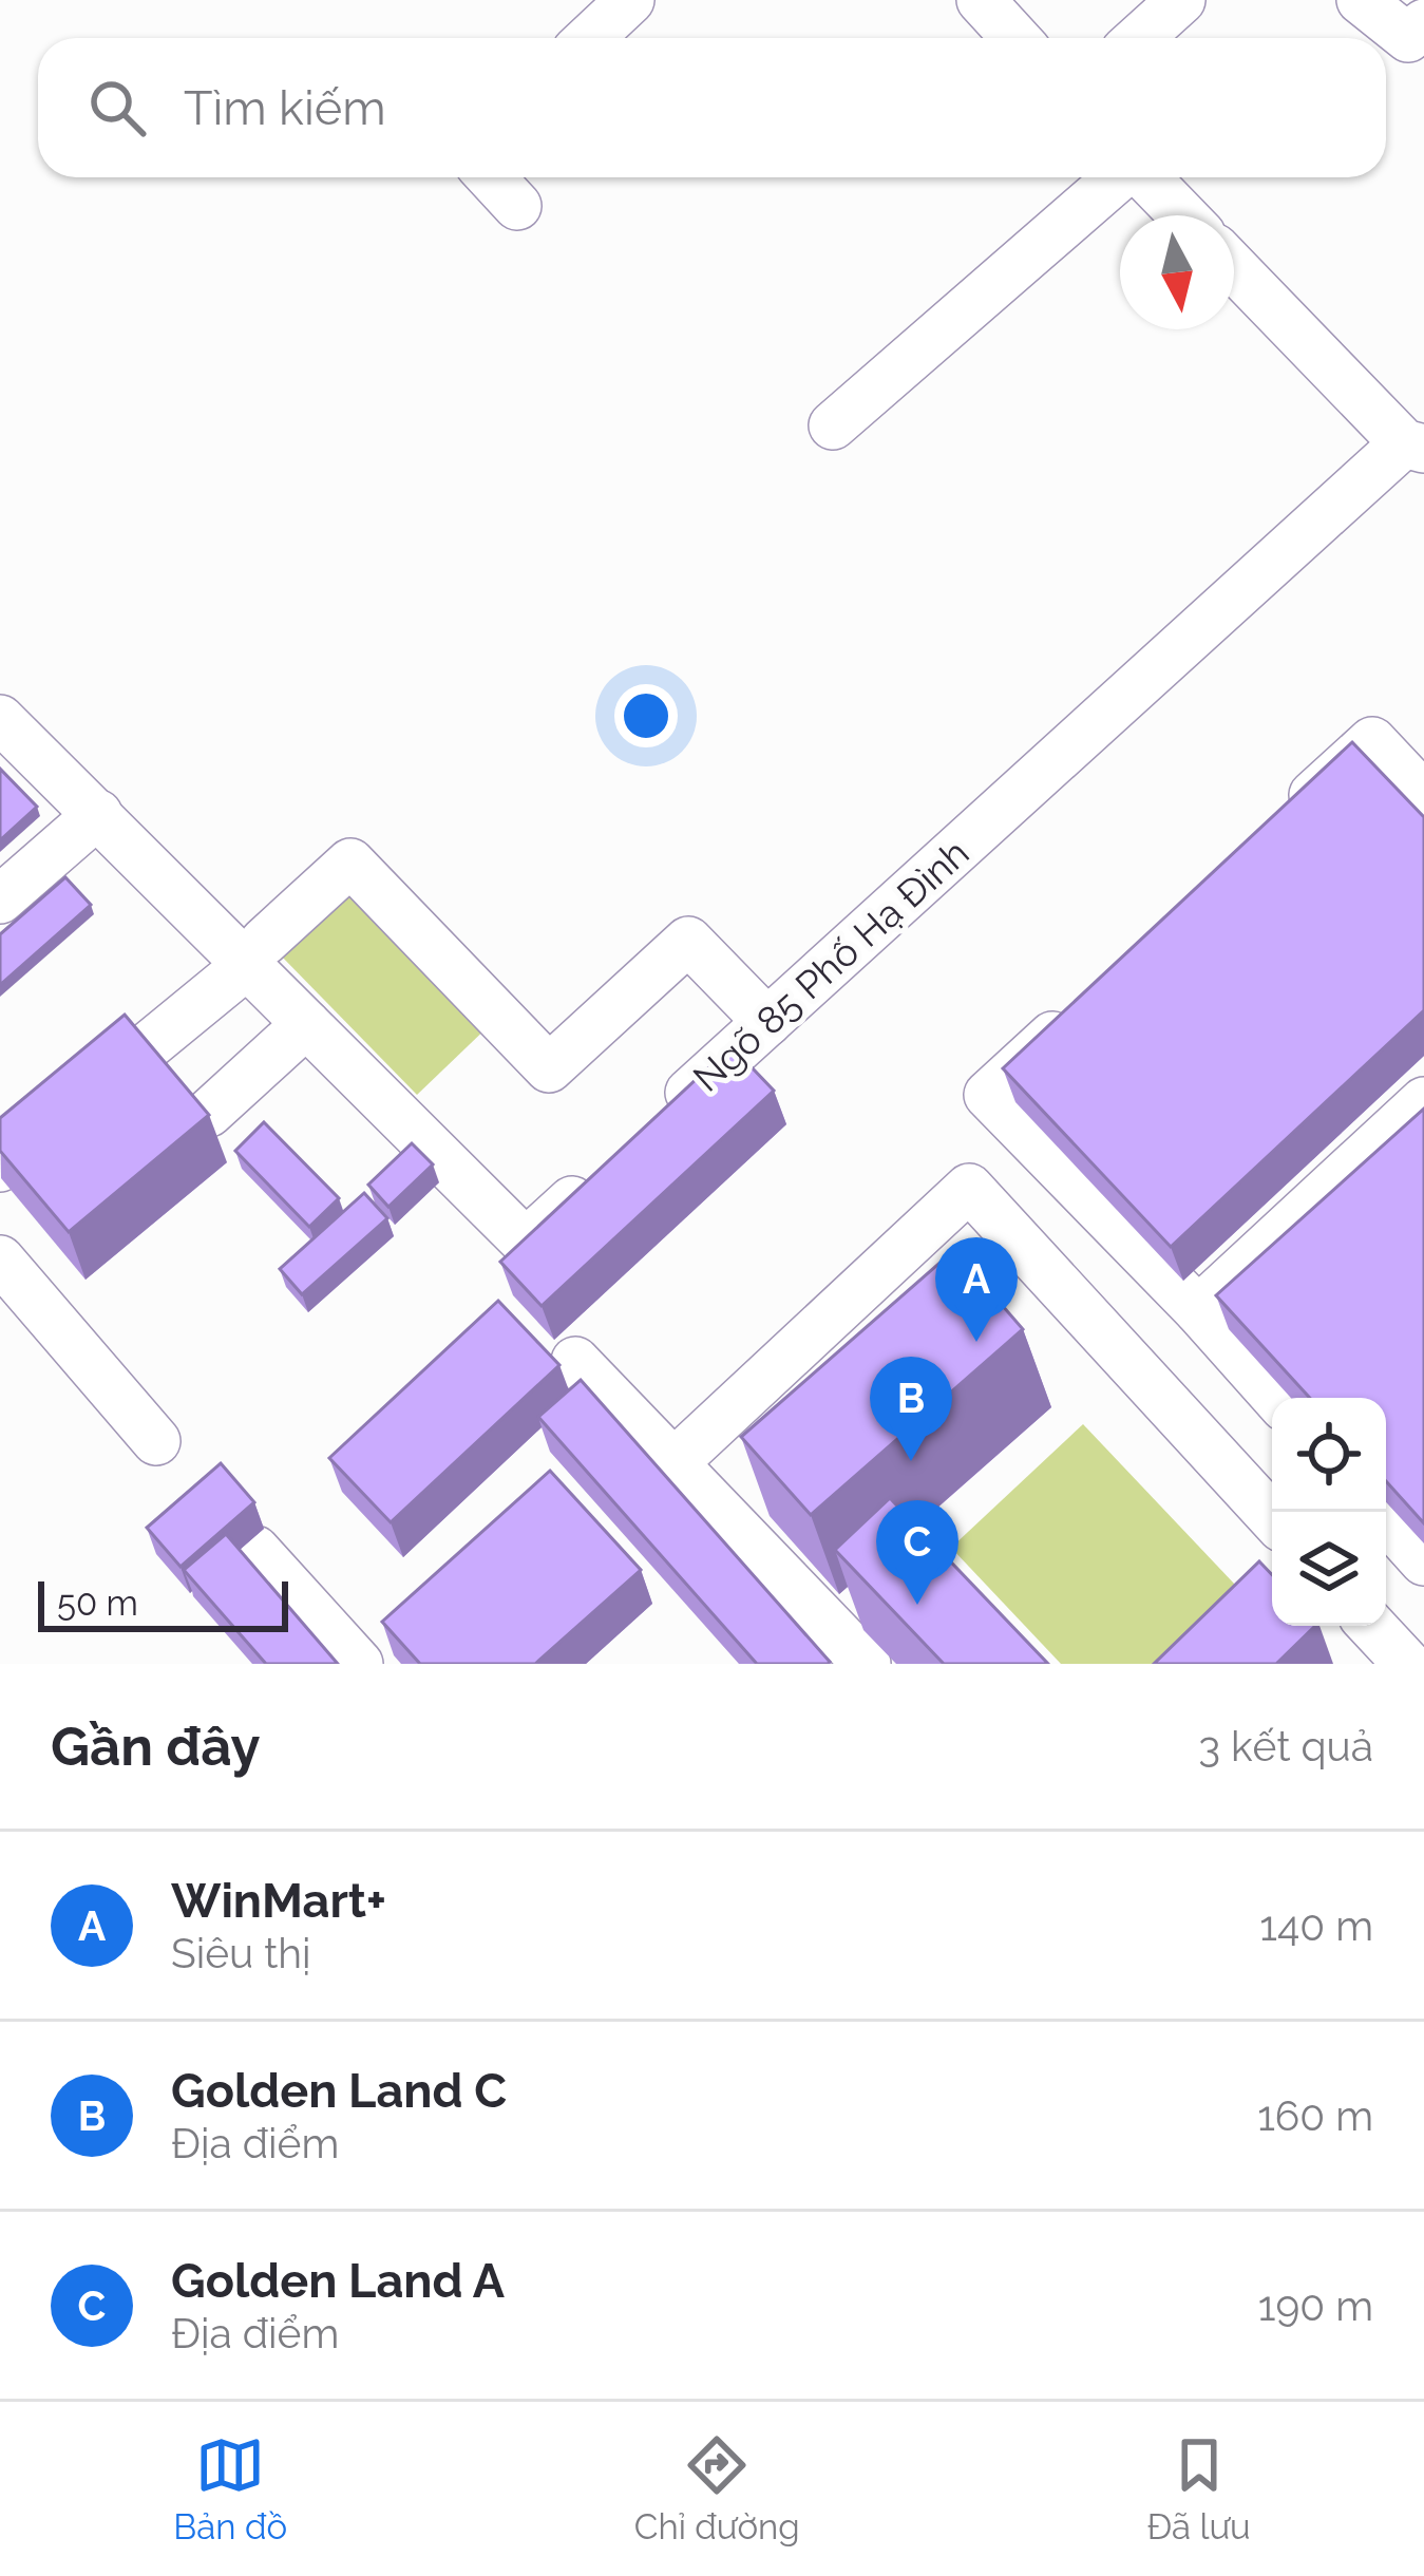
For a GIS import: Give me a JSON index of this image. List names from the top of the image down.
{
  "streets": {
    "street": ["Ngõ 85 Phố Hạ Đình"]
  },
  "scale_bar": "50 m",
  "north": "bottom",
  "page": {
    "search": "Tìm kiếm",
    "pins": ["A", "B", "C"],
    "scale": "50 m",
    "heading": ["Gần đây", "3 kết quả"],
    "list": [
      {
        "mark": "A",
        "name": "WinMart+",
        "note": "Siêu thị",
        "value": "140 m"
      },
      {
        "mark": "B",
        "name": "Golden Land C",
        "note": "Địa điểm",
        "value": "160 m"
      },
      {
        "mark": "C",
        "name": "Golden Land A",
        "note": "Địa điểm",
        "value": "190 m"
      }
    ],
    "nav": ["Bản đồ", "Chỉ đường", "Đã lưu"]
  }
}
